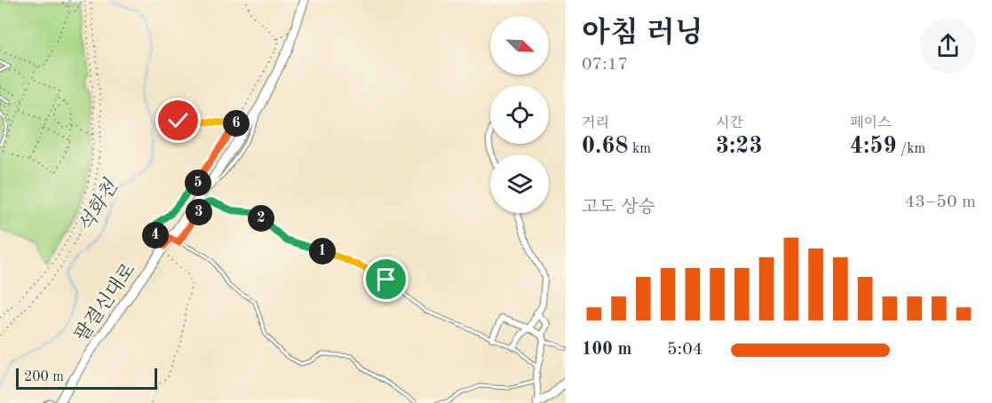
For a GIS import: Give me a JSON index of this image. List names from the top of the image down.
{
  "streets": {
    "main road": ["팔결신대로"]
  },
  "water": ["석화천"],
  "scale_bar": "200 m",
  "north": "bottom right",
  "page": {
    "heading": ["아침 러닝", "07:17"],
    "stats": [
      ["거리", "0.68 km"],
      ["시간", "3:23"],
      ["페이스", "4:59 /km"]
    ],
    "pins": [
      "6",
      "5",
      "3",
      "2",
      "4",
      "1"
    ],
    "chart": ["고도 상승", "43–50 m"],
    "list": [
      {
        "name": "100 m",
        "note": "5:04"
      }
    ],
    "scale": "200 m"
  }
}
